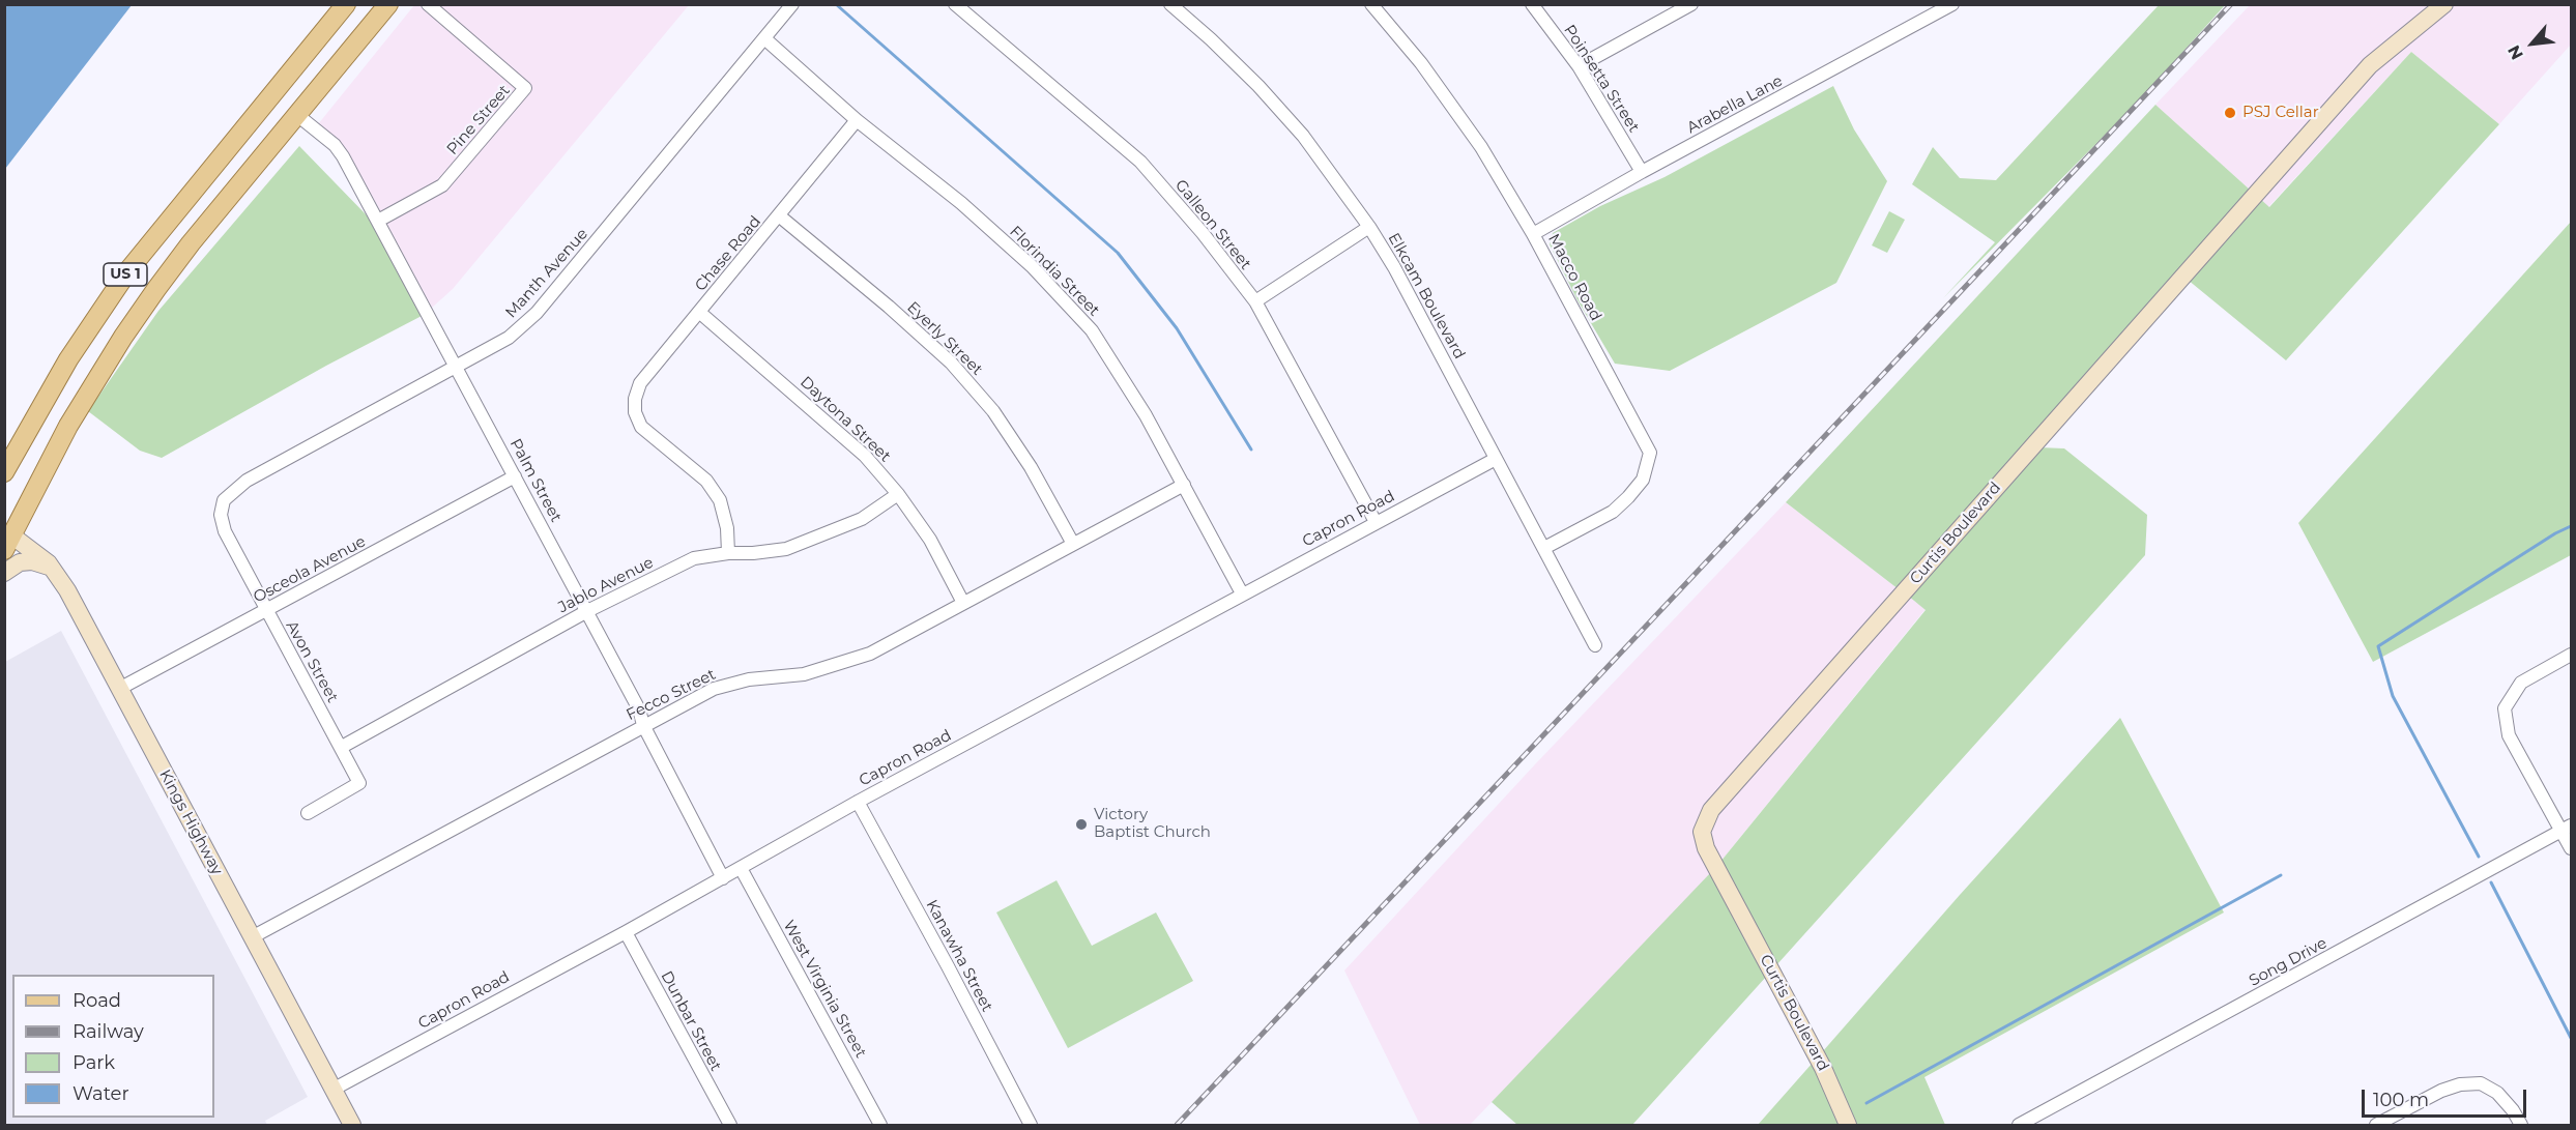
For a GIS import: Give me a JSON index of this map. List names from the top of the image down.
{
  "streets": {
    "main road": ["US 1"],
    "street": [
      "Poinsetta Street",
      "Arabella Lane",
      "Pine Street",
      "Galleon Street",
      "Chase Road",
      "Florindia Street",
      "Manth Avenue",
      "Macco Road",
      "Elkcam Boulevard",
      "Eyerly Street",
      "Daytona Street",
      "Palm Street",
      "Capron Road",
      "Curtis Boulevard",
      "Osceola Avenue",
      "Jablo Avenue",
      "Avon Street",
      "Fecco Street",
      "Kings Highway",
      "Kanawha Street",
      "Song Drive",
      "West Virginia Street",
      "Dunbar Street"
    ]
  },
  "crossings": [
    ["Poinsetta Street", "Arabella Lane"],
    ["Arabella Lane", "Macco Road"],
    ["Pine Street", "Palm Street"],
    ["Galleon Street", "Capron Road"],
    ["Chase Road", "Florindia Street"],
    ["Chase Road", "Eyerly Street"],
    ["Chase Road", "Daytona Street"],
    ["Chase Road", "Jablo Avenue"],
    ["Florindia Street", "Manth Avenue"],
    ["Florindia Street", "Capron Road"],
    ["Florindia Street", "Fecco Street"],
    ["Manth Avenue", "Palm Street"],
    ["Manth Avenue", "Avon Street"],
    ["US 1", "Palm Street"],
    ["US 1", "Kings Highway"],
    ["Macco Road", "Elkcam Boulevard"],
    ["Elkcam Boulevard", "Capron Road"],
    ["Eyerly Street", "Fecco Street"],
    ["Daytona Street", "Jablo Avenue"],
    ["Daytona Street", "Fecco Street"],
    ["Palm Street", "Capron Road"],
    ["Palm Street", "Osceola Avenue"],
    ["Palm Street", "Jablo Avenue"],
    ["Palm Street", "Fecco Street"],
    ["Capron Road", "Kings Highway"],
    ["Capron Road", "Kanawha Street"],
    ["Capron Road", "West Virginia Street"],
    ["Capron Road", "Dunbar Street"],
    ["Osceola Avenue", "Avon Street"],
    ["Osceola Avenue", "Kings Highway"],
    ["Jablo Avenue", "Avon Street"],
    ["Fecco Street", "Kings Highway"]
  ],
  "places": ["PSJ Cellar", "Victory Baptist Church"],
  "legend": [
    "Road",
    "Railway",
    "Park",
    "Water"
  ],
  "scale_bar": "100 m",
  "north": "bottom left"
}
